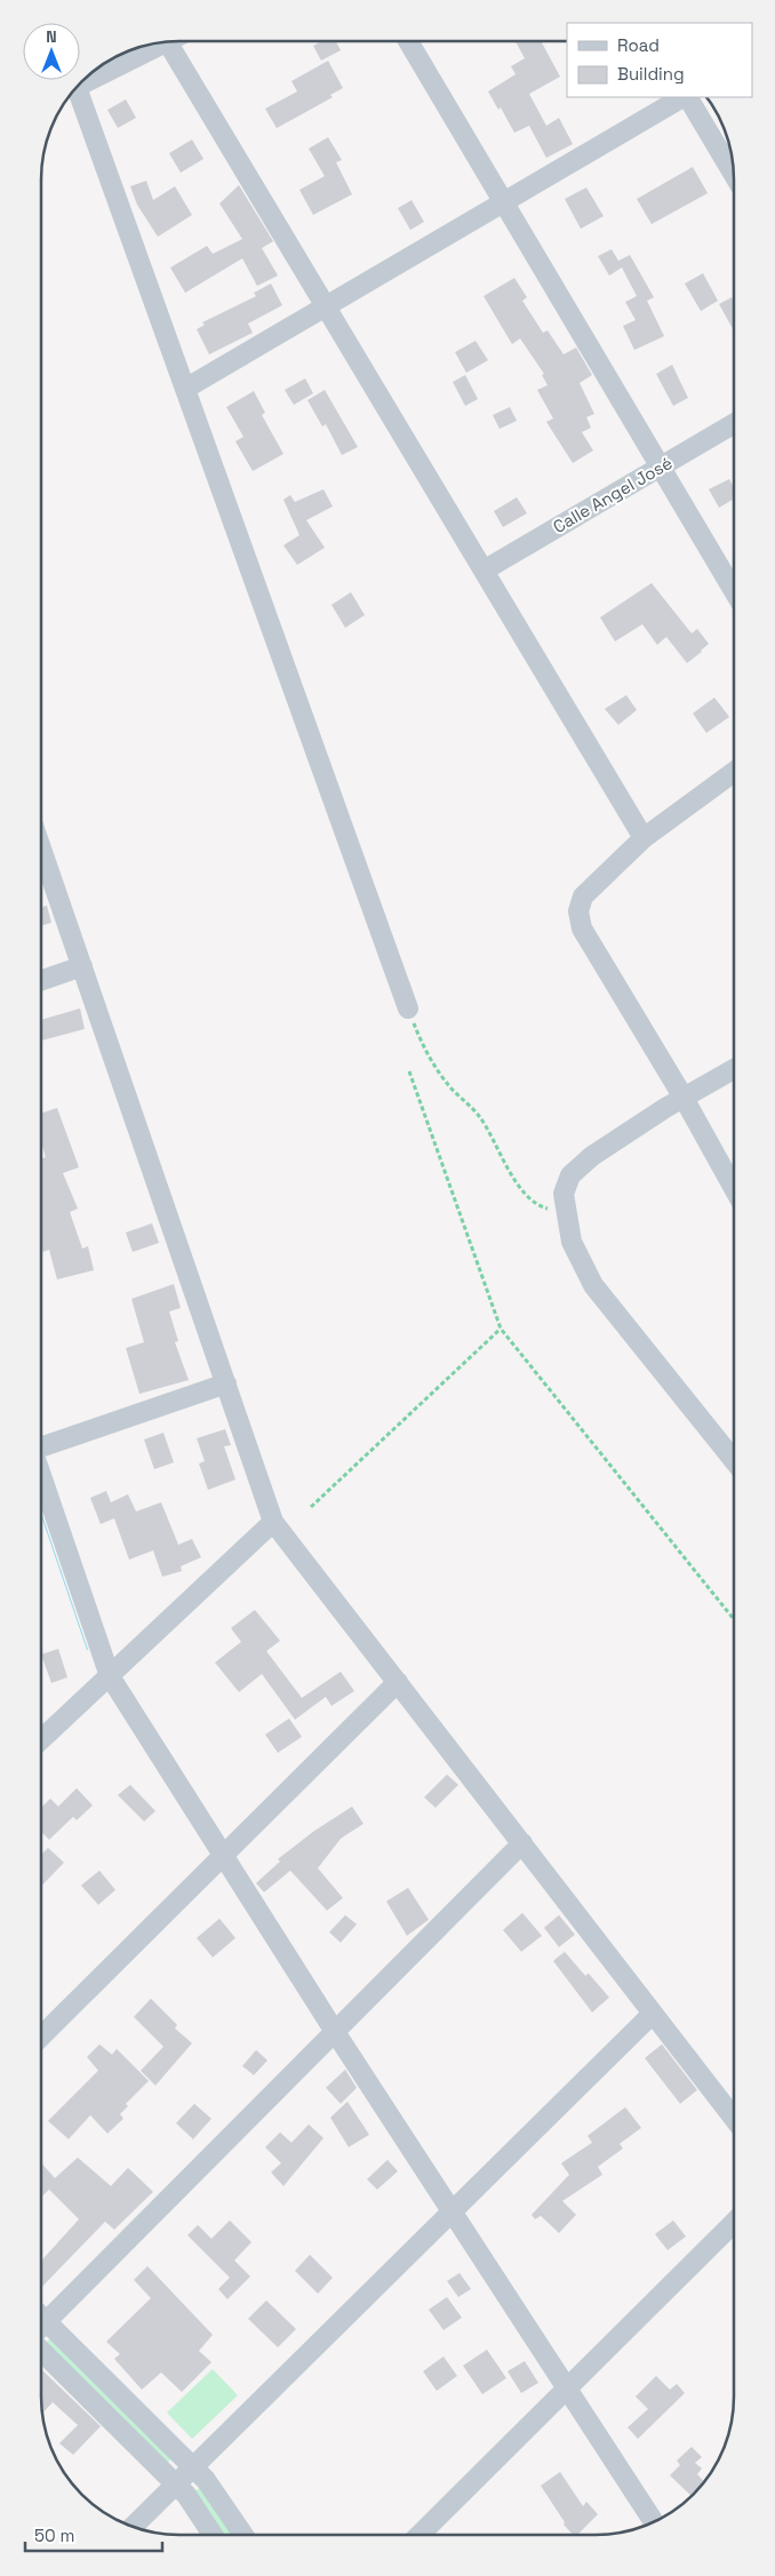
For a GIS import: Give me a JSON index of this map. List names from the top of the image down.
{
  "streets": {
    "street": ["Calle Angel José"]
  },
  "legend": ["Road", "Building"],
  "scale_bar": "50 m",
  "north": "top"
}
